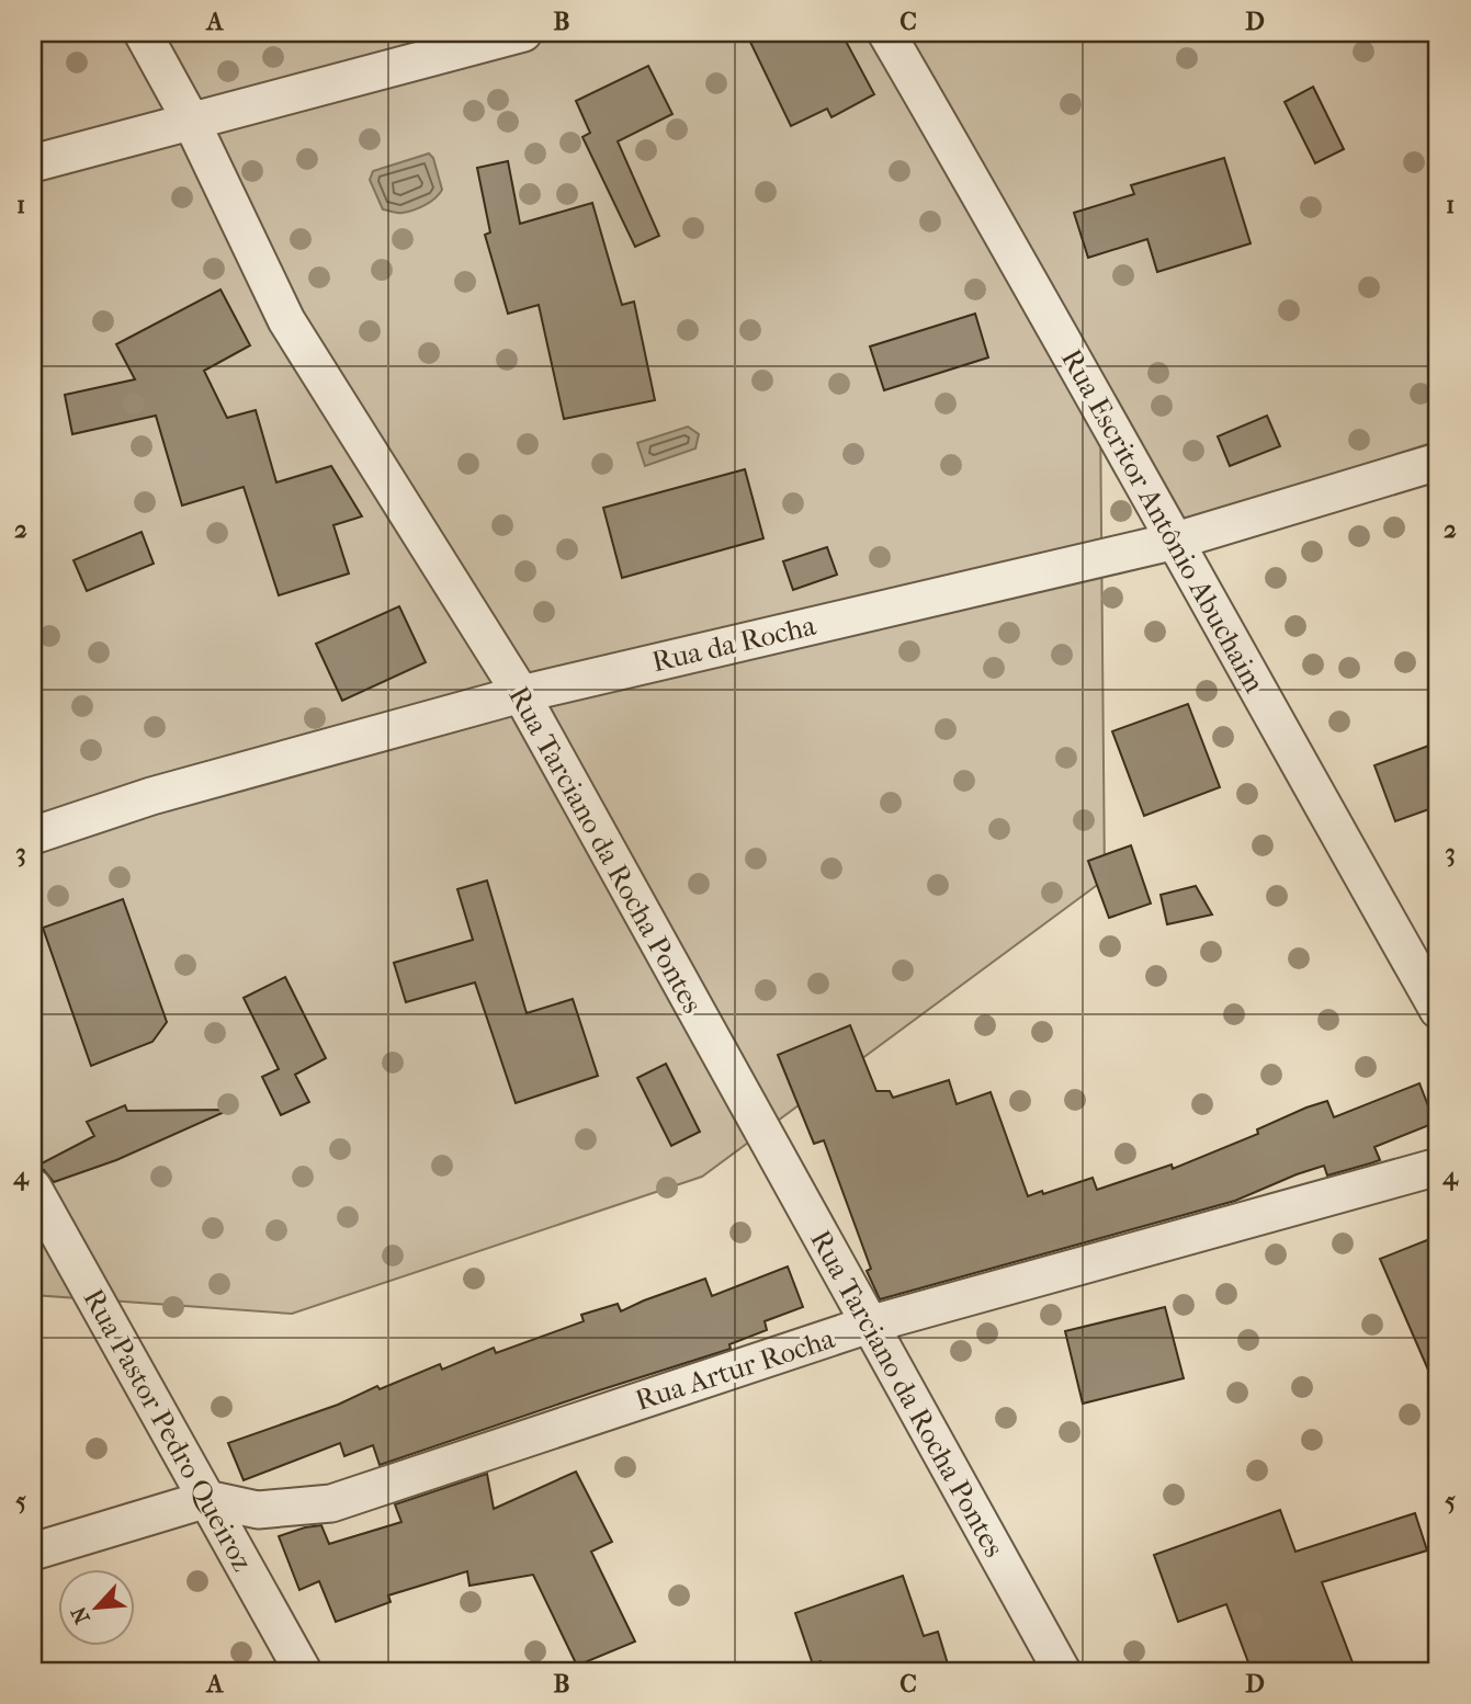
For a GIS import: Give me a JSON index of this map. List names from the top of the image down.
{
  "streets": {
    "street": [
      "Rua Escritor Antônio Abuchaim",
      "Rua da Rocha",
      "Rua Tarciano da Rocha Pontes",
      "Rua Artur Rocha",
      "Rua Pastor Pedro Queiroz"
    ]
  },
  "crossings": [
    ["Rua Escritor Antônio Abuchaim", "Rua da Rocha"],
    ["Rua da Rocha", "Rua Tarciano da Rocha Pontes"],
    ["Rua Tarciano da Rocha Pontes", "Rua Artur Rocha"],
    ["Rua Artur Rocha", "Rua Pastor Pedro Queiroz"]
  ],
  "north": "bottom left",
  "grid": {
    "columns": [
      "A",
      "B",
      "C",
      "D"
    ],
    "rows": [
      "1",
      "2",
      "3",
      "4",
      "5"
    ]
  }
}
